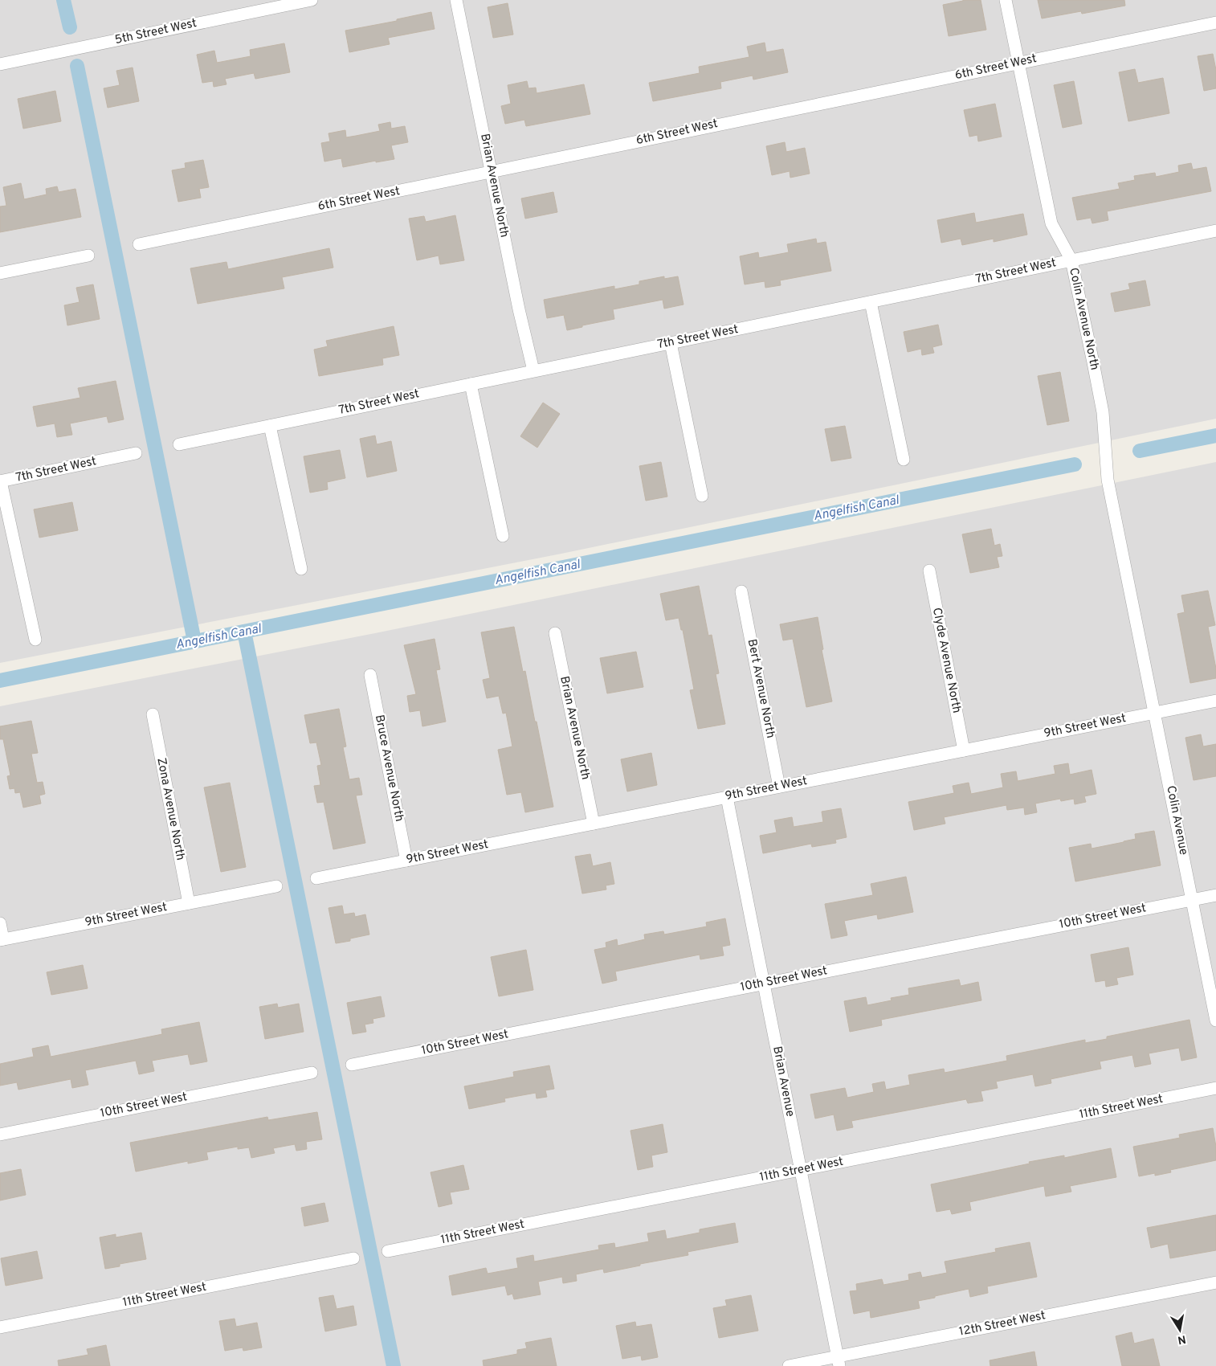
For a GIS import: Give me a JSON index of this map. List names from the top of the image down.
{
  "streets": {
    "street": [
      "5th Street West",
      "6th Street West",
      "Brian Avenue North",
      "7th Street West",
      "Colin Avenue North",
      "Clyde Avenue North",
      "Bert Avenue North",
      "9th Street West",
      "Bruce Avenue North",
      "Zona Avenue North",
      "Colin Avenue",
      "10th Street West",
      "Brian Avenue",
      "11th Street West",
      "12th Street West"
    ]
  },
  "crossings": [
    ["6th Street West", "Brian Avenue North"],
    ["6th Street West", "Colin Avenue North"],
    ["Brian Avenue North", "7th Street West"],
    ["Brian Avenue North", "9th Street West"],
    ["7th Street West", "Colin Avenue North"],
    ["Colin Avenue North", "Colin Avenue"],
    ["Clyde Avenue North", "9th Street West"],
    ["Bert Avenue North", "9th Street West"],
    ["9th Street West", "Bruce Avenue North"],
    ["9th Street West", "Zona Avenue North"],
    ["9th Street West", "Colin Avenue"],
    ["9th Street West", "Brian Avenue"],
    ["Colin Avenue", "10th Street West"],
    ["10th Street West", "Brian Avenue"],
    ["Brian Avenue", "11th Street West"],
    ["Brian Avenue", "12th Street West"]
  ],
  "water": ["Angelfish Canal"],
  "north": "bottom"
}
